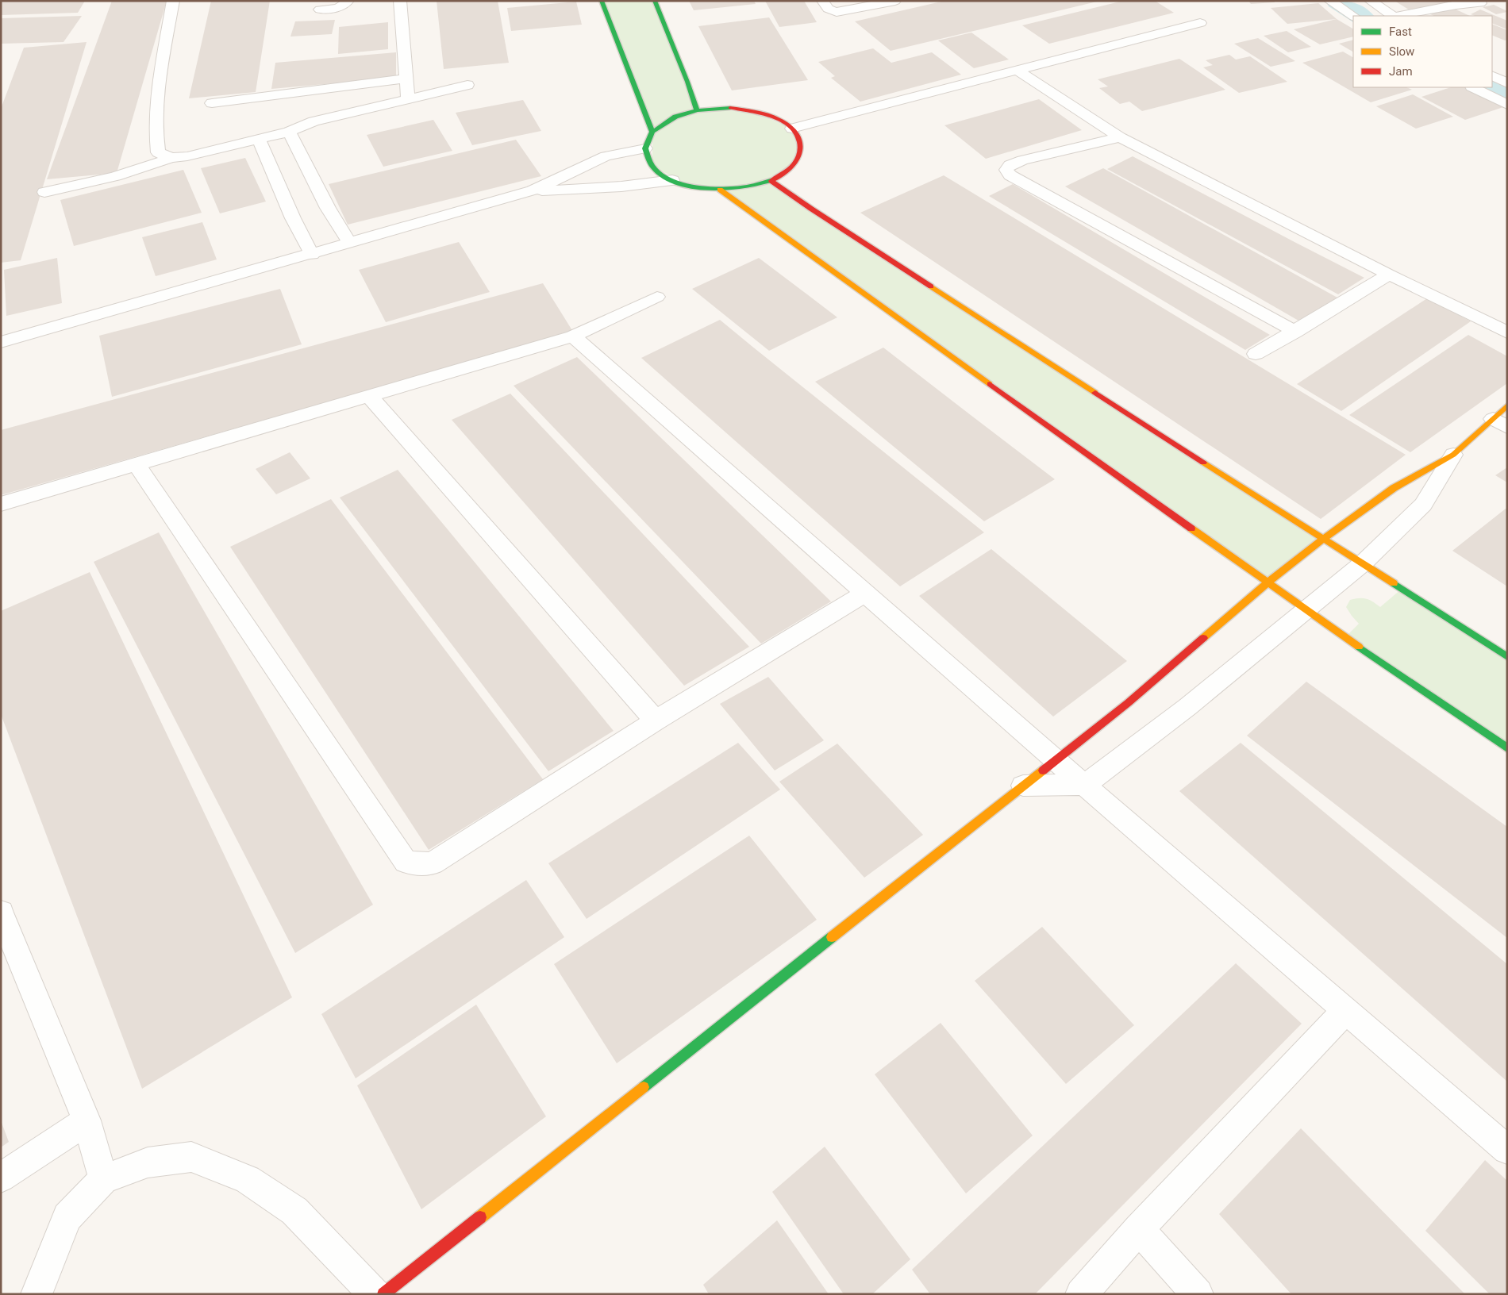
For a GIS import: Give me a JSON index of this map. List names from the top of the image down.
{
  "legend": ["Fast", "Slow", "Jam"]
}
